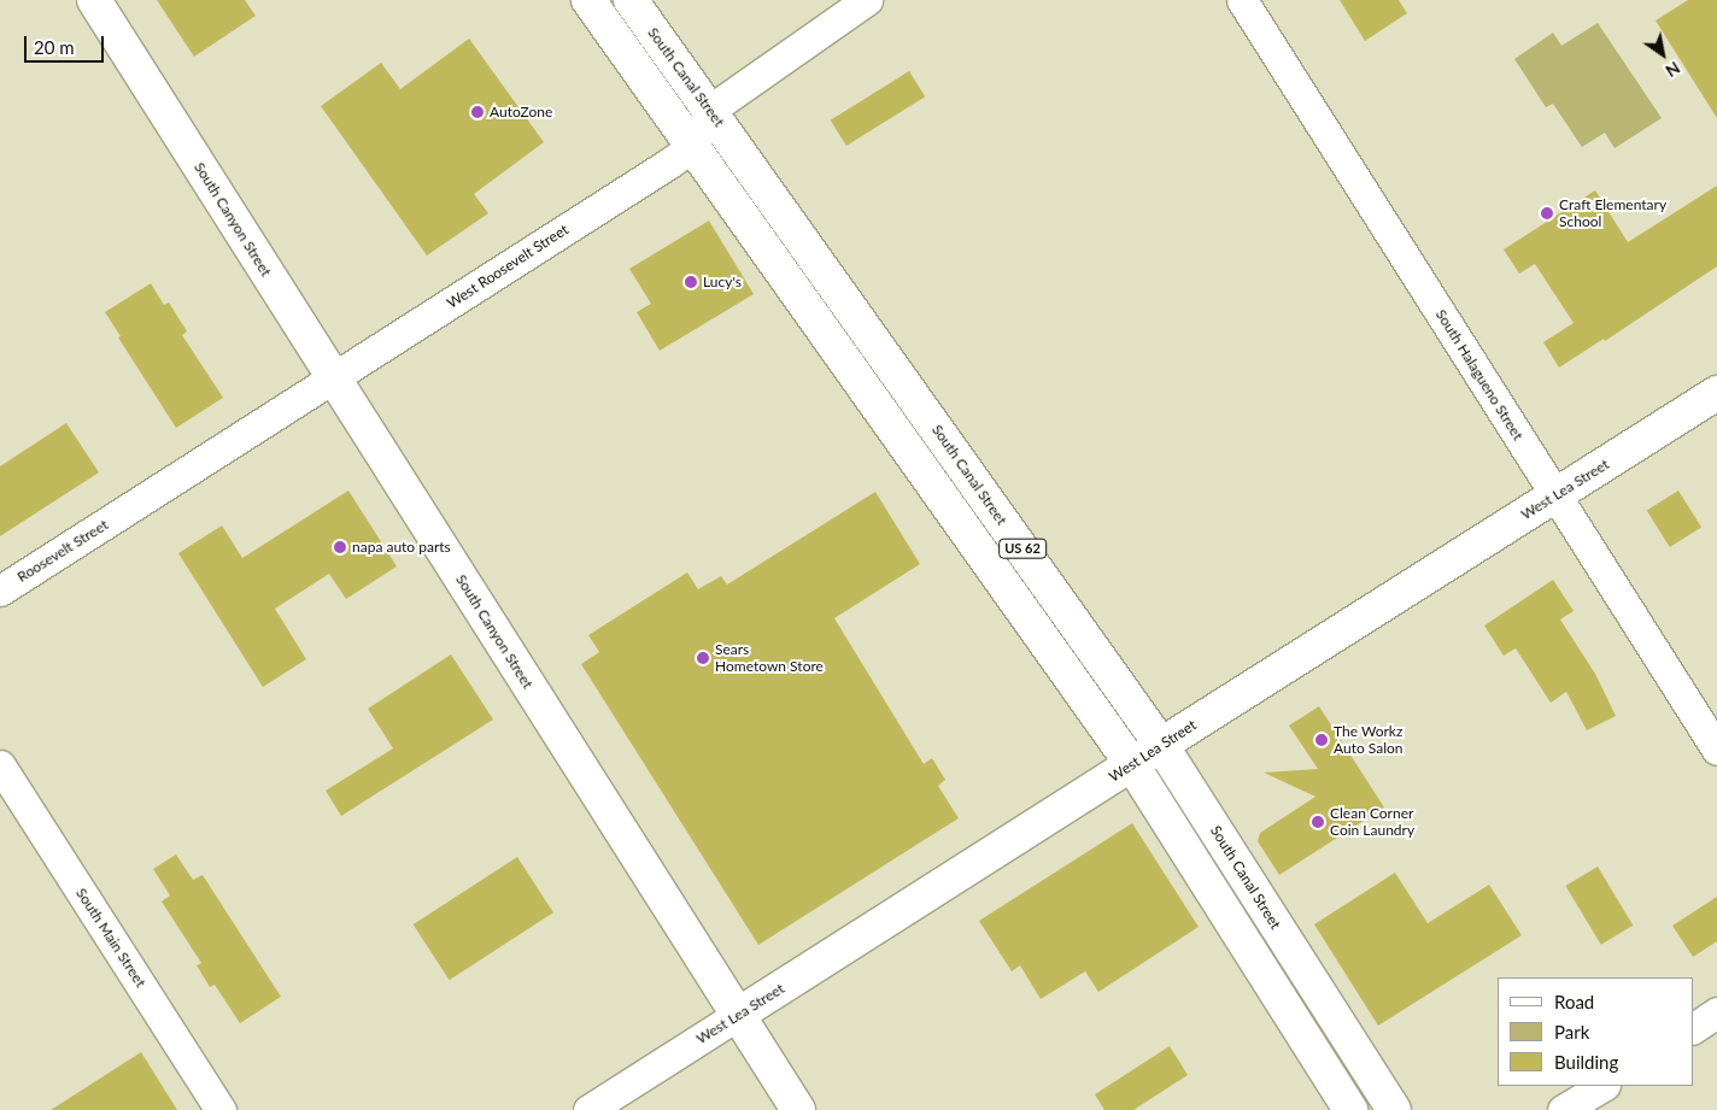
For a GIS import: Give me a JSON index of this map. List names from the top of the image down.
{
  "streets": {
    "main road": [
      "South Canal Street",
      "South Canyon Street",
      "West Lea Street",
      "US 62"
    ],
    "street": [
      "West Roosevelt Street",
      "South Halagueno Street",
      "Roosevelt Street",
      "South Main Street"
    ]
  },
  "crossings": [
    ["South Canal Street", "West Lea Street"],
    ["South Canyon Street", "West Roosevelt Street"],
    ["South Canyon Street", "West Lea Street"],
    ["West Roosevelt Street", "US 62"],
    ["West Roosevelt Street", "Roosevelt Street"],
    ["South Halagueno Street", "West Lea Street"],
    ["West Lea Street", "US 62"]
  ],
  "places": [
    "AutoZone",
    "Craft Elementary School",
    "Lucy's",
    "napa auto parts",
    "Sears Hometown Store",
    "The Workz Auto Salon",
    "Clean Corner Coin Laundry"
  ],
  "legend": ["Road", "Park", "Building"],
  "scale_bar": "20 m",
  "north": "bottom right"
}
